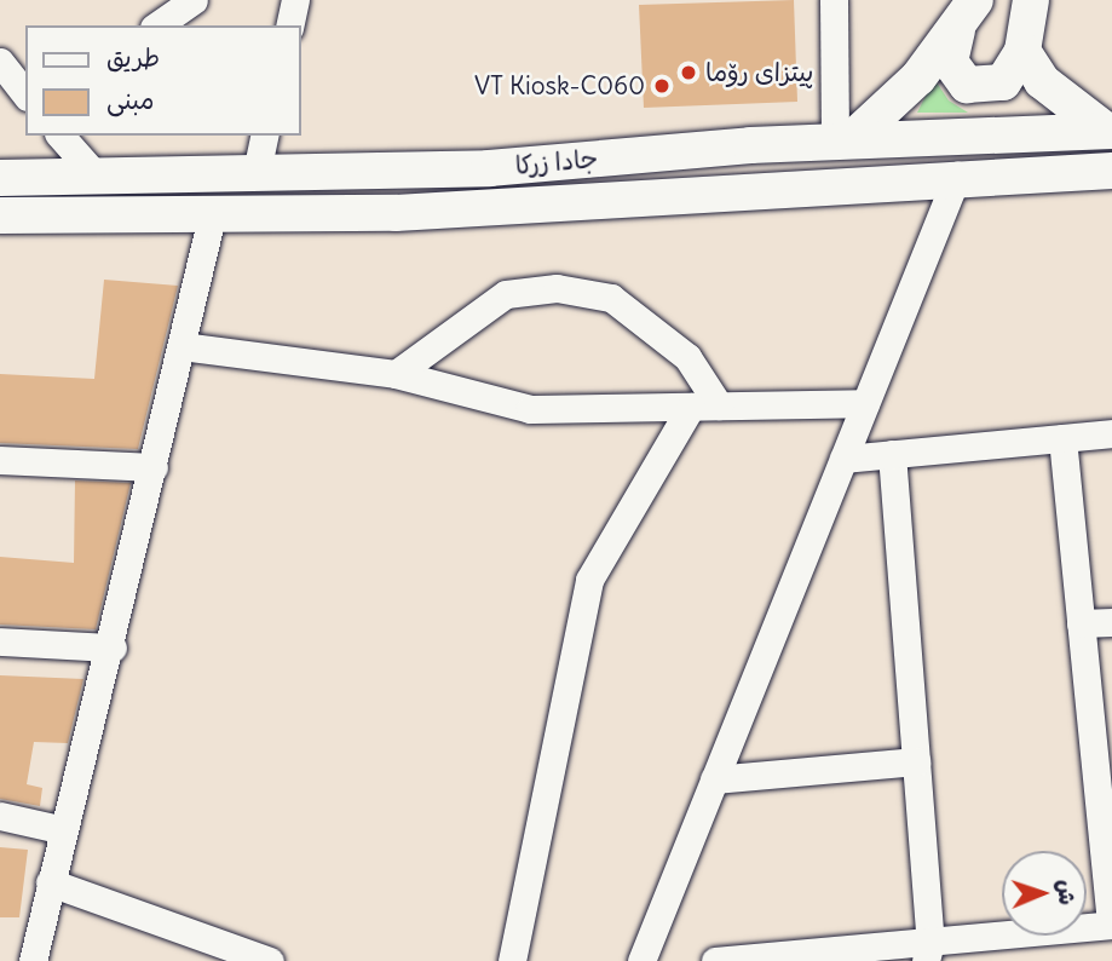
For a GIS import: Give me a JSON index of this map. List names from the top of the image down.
{
  "streets": {
    "main road": ["جادا زرکا"]
  },
  "places": ["پیتزای رۆما", "VT Kiosk-C060"],
  "legend": ["طريق", "مبنى"],
  "north": "right"
}
